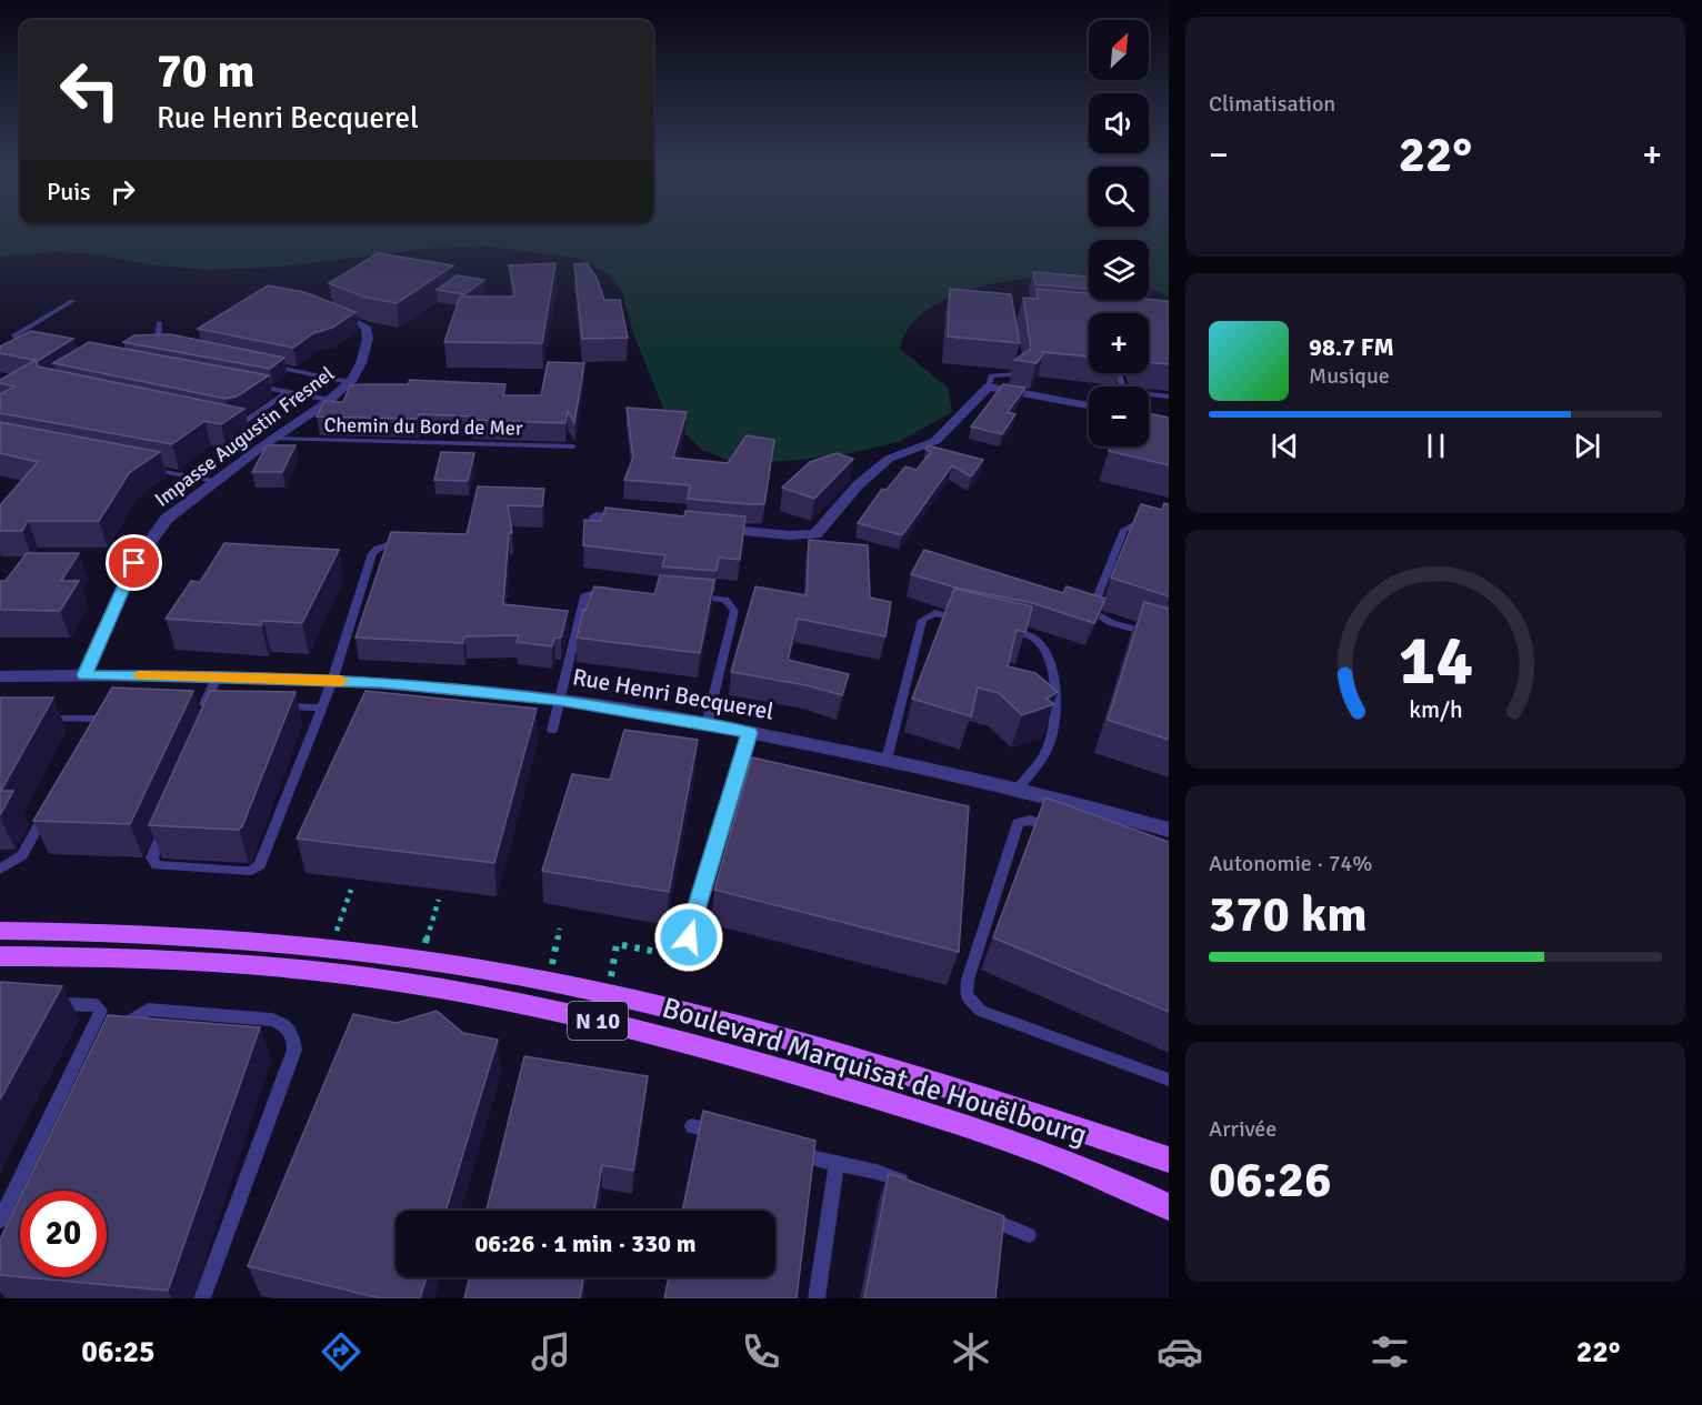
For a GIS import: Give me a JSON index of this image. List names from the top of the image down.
{
  "streets": {
    "main road": ["N 10", "Boulevard Marquisat de Houëlbourg"],
    "street": ["Impasse Augustin Fresnel", "Rue Henri Becquerel"],
    "lane": ["Chemin du Bord de Mer"]
  },
  "crossings": [
    ["Chemin du Bord de Mer", "Impasse Augustin Fresnel"],
    ["Impasse Augustin Fresnel", "Rue Henri Becquerel"]
  ],
  "north": "top right",
  "page": {
    "tile": [
      "Climatisation",
      ["Autonomie · 74%", "370 km"],
      ["Arrivée", "06:26"]
    ],
    "map_buttons": ["+", "−"],
    "turn": ["70 m", "Rue Henri Becquerel"],
    "heat": ["−", "22°", "+"],
    "then": "Puis",
    "song": ["98.7 FM", "Musique"],
    "limit": "20",
    "trip": "06:26 · 1 min · 330 m",
    "tabs": ["06:25", "22°"],
    "gauge": ["14", "km/h"]
  }
}
